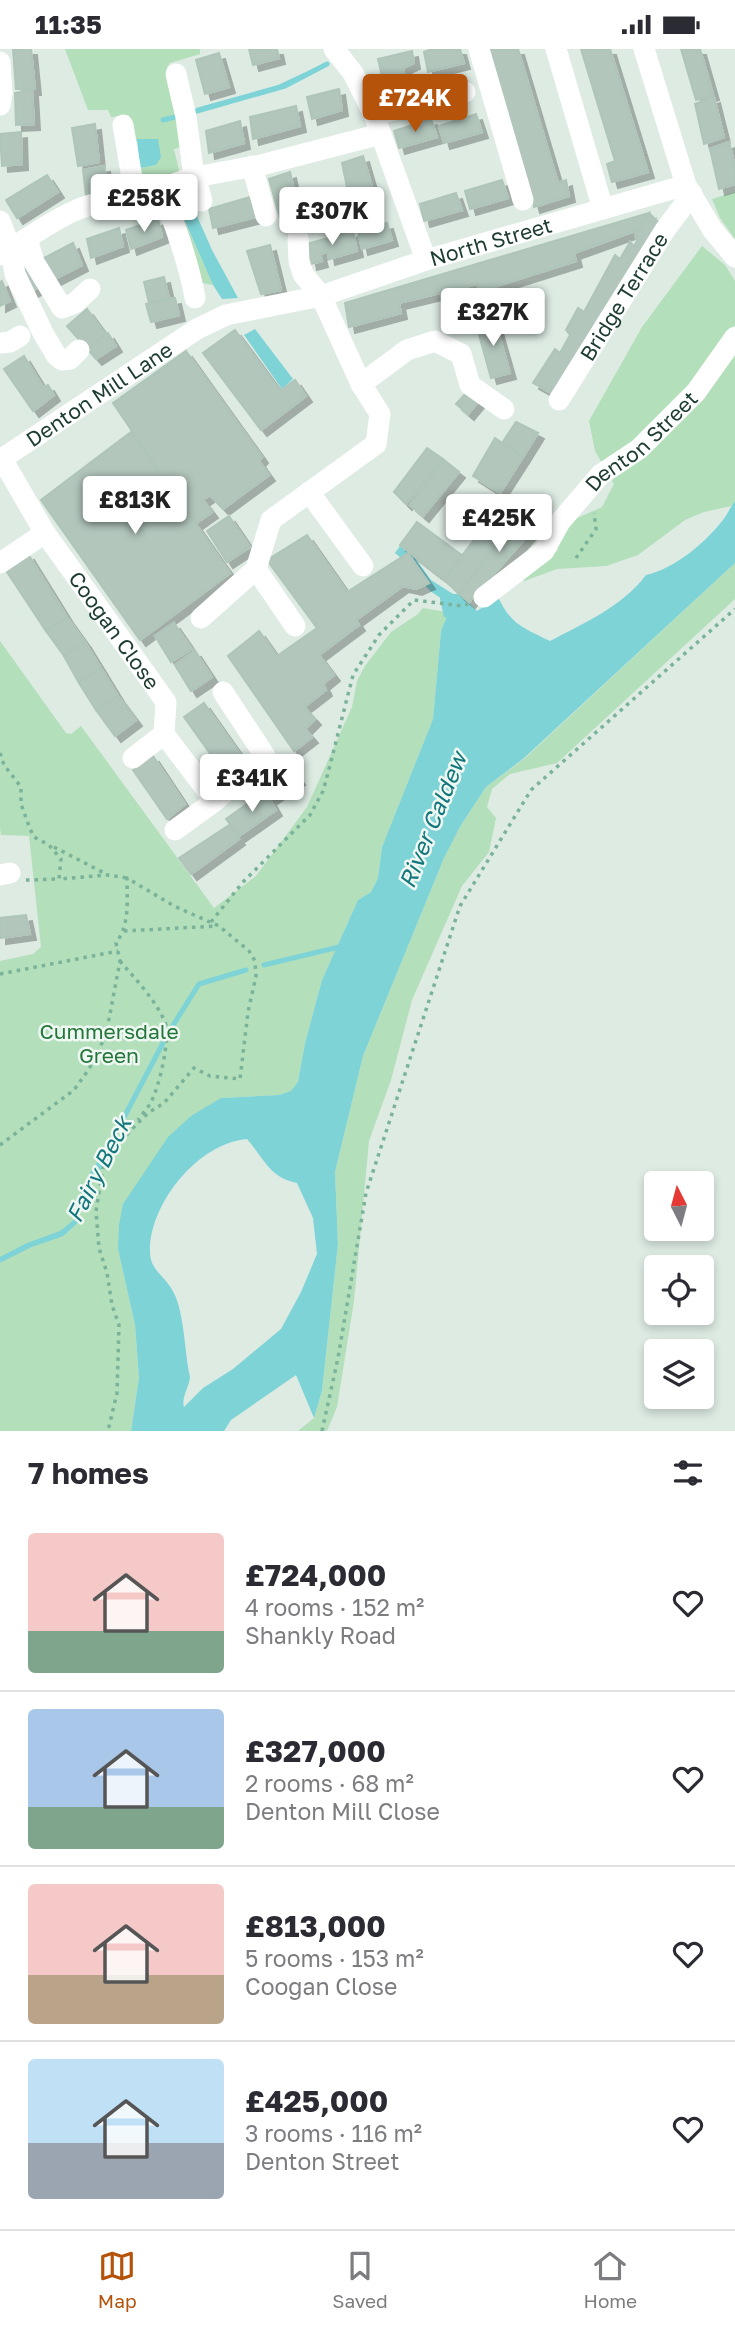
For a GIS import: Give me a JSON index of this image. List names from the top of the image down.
{
  "streets": {
    "street": [
      "North Street",
      "Bridge Terrace",
      "Denton Mill Lane",
      "Denton Street",
      "Coogan Close"
    ]
  },
  "crossings": [
    ["North Street", "Bridge Terrace"],
    ["North Street", "Denton Mill Lane"],
    ["Denton Mill Lane", "Coogan Close"]
  ],
  "water": ["River Caldew", "Fairy Beck"],
  "parks": ["Cummersdale Green"],
  "north": "top",
  "page": {
    "status": "11:35",
    "price": [
      "£724K",
      "£258K",
      "£307K",
      "£327K",
      "£813K",
      "£425K",
      "£341K"
    ],
    "heading": "7 homes",
    "list": [
      {
        "name": "£724,000",
        "note": "4 rooms · 152 m² · Shankly Road"
      },
      {
        "name": "£327,000",
        "note": "2 rooms · 68 m² · Denton Mill Close"
      },
      {
        "name": "£813,000",
        "note": "5 rooms · 153 m² · Coogan Close"
      },
      {
        "name": "£425,000",
        "note": "3 rooms · 116 m² · Denton Street"
      }
    ],
    "tabs": ["Map", "Saved", "Home"]
  }
}
